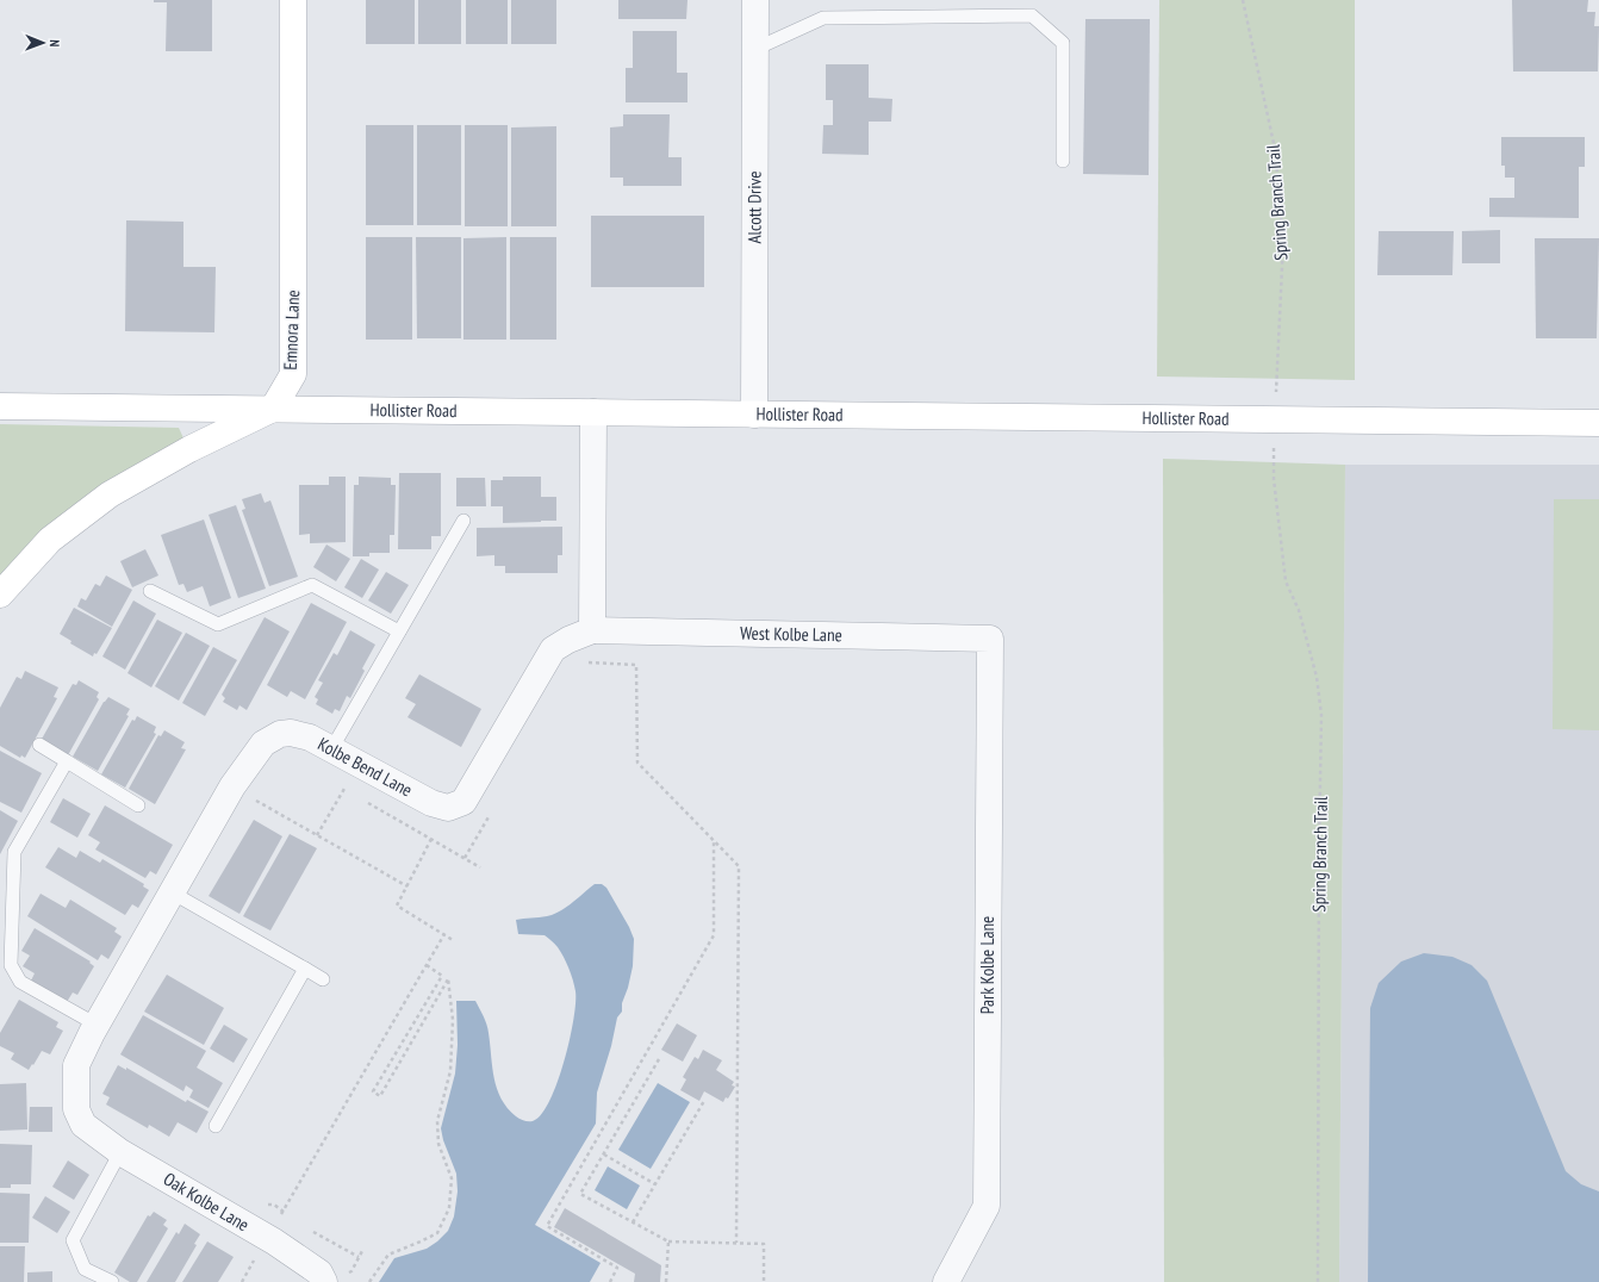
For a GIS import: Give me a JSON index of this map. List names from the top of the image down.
{
  "streets": {
    "street": [
      "Alcott Drive",
      "Emnora Lane",
      "Hollister Road",
      "West Kolbe Lane",
      "Kolbe Bend Lane",
      "Park Kolbe Lane",
      "Oak Kolbe Lane"
    ],
    "path": ["Spring Branch Trail"]
  },
  "crossings": [
    ["Alcott Drive", "Hollister Road"],
    ["Emnora Lane", "Hollister Road"],
    ["West Kolbe Lane", "Kolbe Bend Lane"],
    ["West Kolbe Lane", "Park Kolbe Lane"],
    ["Kolbe Bend Lane", "Oak Kolbe Lane"]
  ],
  "north": "right"
}
